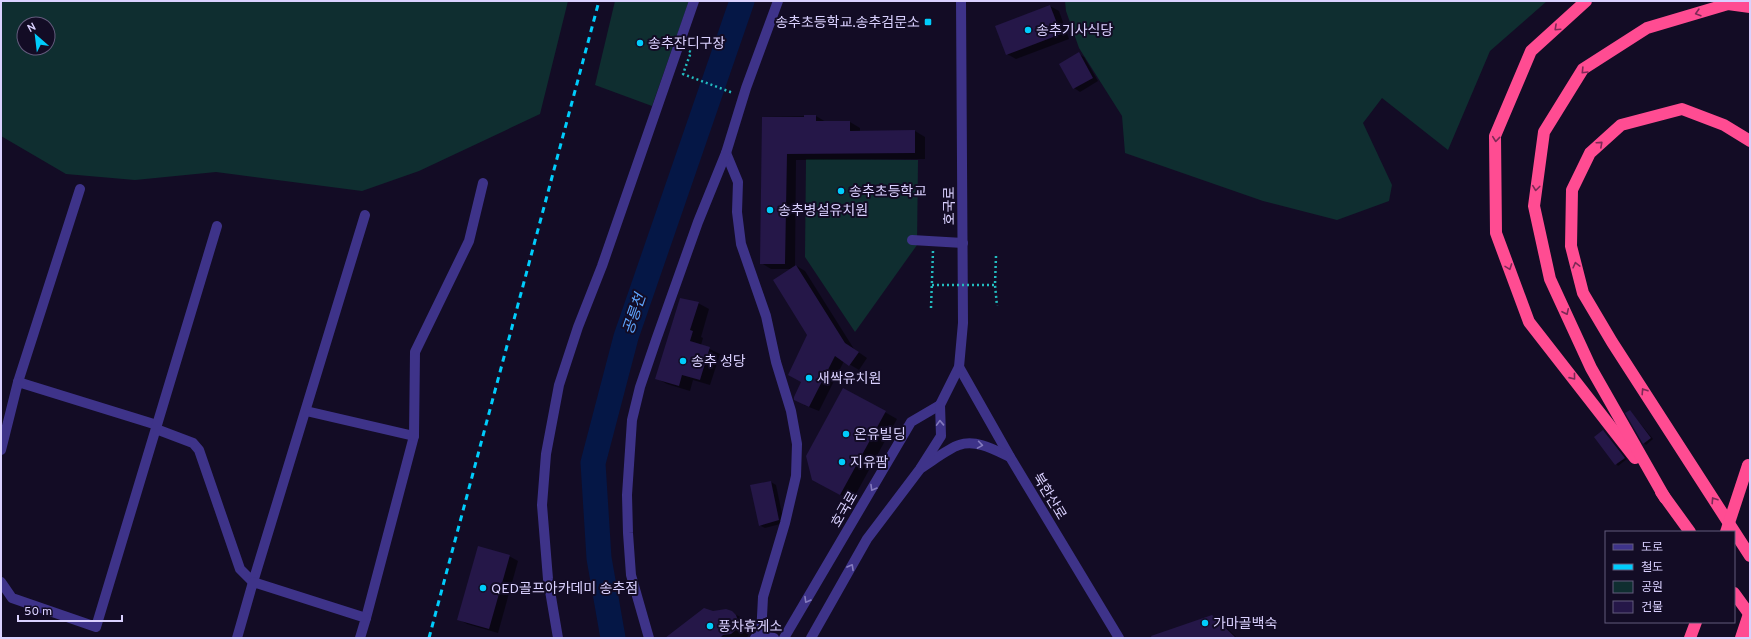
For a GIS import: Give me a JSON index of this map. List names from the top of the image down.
{
  "streets": {
    "street": ["호국로", "북한산로"]
  },
  "crossings": [
    ["호국로", "북한산로"]
  ],
  "water": ["공릉천"],
  "places": {
    "transit": ["송추초등학교.송추검문소"],
    "other": [
      "송추기사식당",
      "송추잔디구장",
      "송추초등학교",
      "송추병설유치원",
      "송추 성당",
      "새싹유치원",
      "온유빌딩",
      "지유팜",
      "QED골프아카데미 송추점",
      "가마골백숙",
      "풍차휴게소"
    ]
  },
  "legend": [
    "도로",
    "철도",
    "공원",
    "건물"
  ],
  "scale_bar": "50 m",
  "north": "top left"
}
